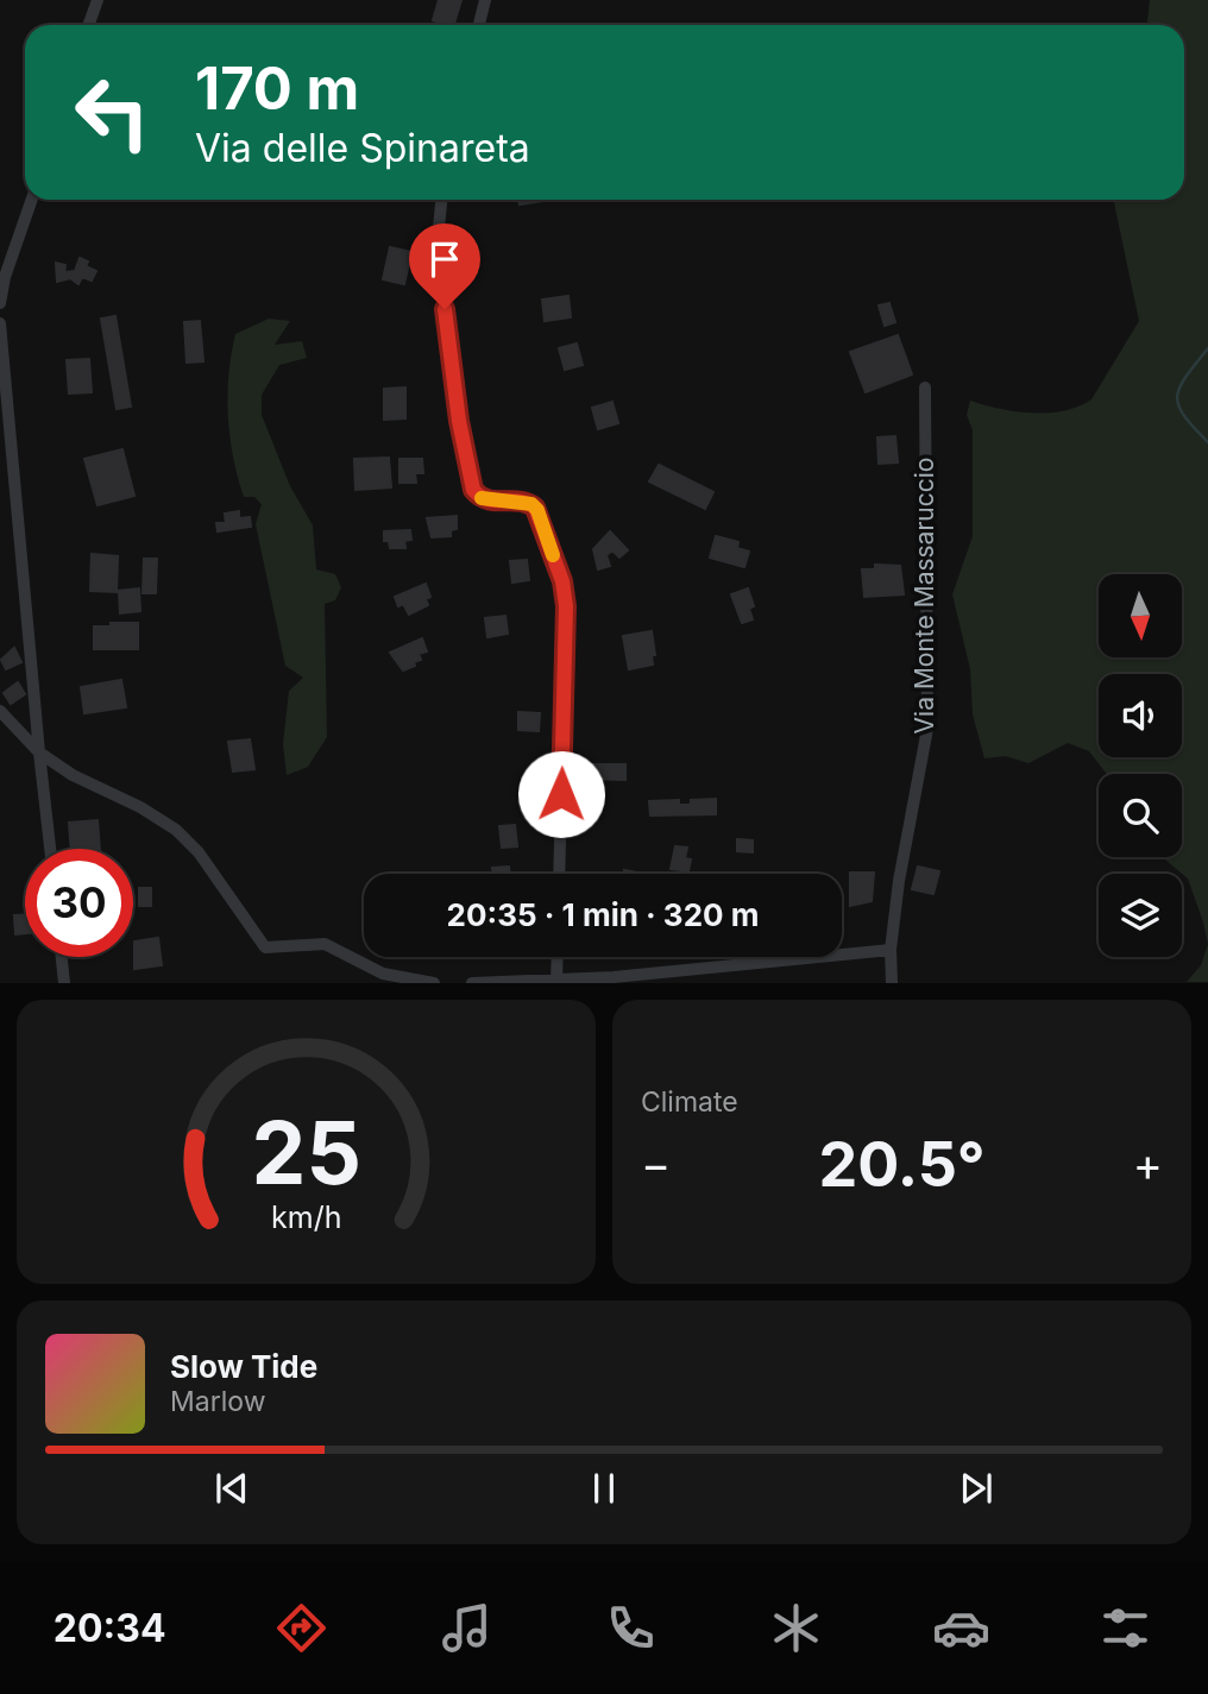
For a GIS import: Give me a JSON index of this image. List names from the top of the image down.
{
  "streets": {
    "street": ["Via Monte Massaruccio"]
  },
  "north": "bottom",
  "page": {
    "turn": ["170 m", "Via delle Spinareta"],
    "limit": "30",
    "trip": "20:35 · 1 min · 320 m",
    "tile": "Climate",
    "heat": ["−", "20.5°", "+"],
    "song": ["Slow Tide", "Marlow"],
    "tabs": "20:34",
    "gauge": ["25", "km/h"]
  }
}
